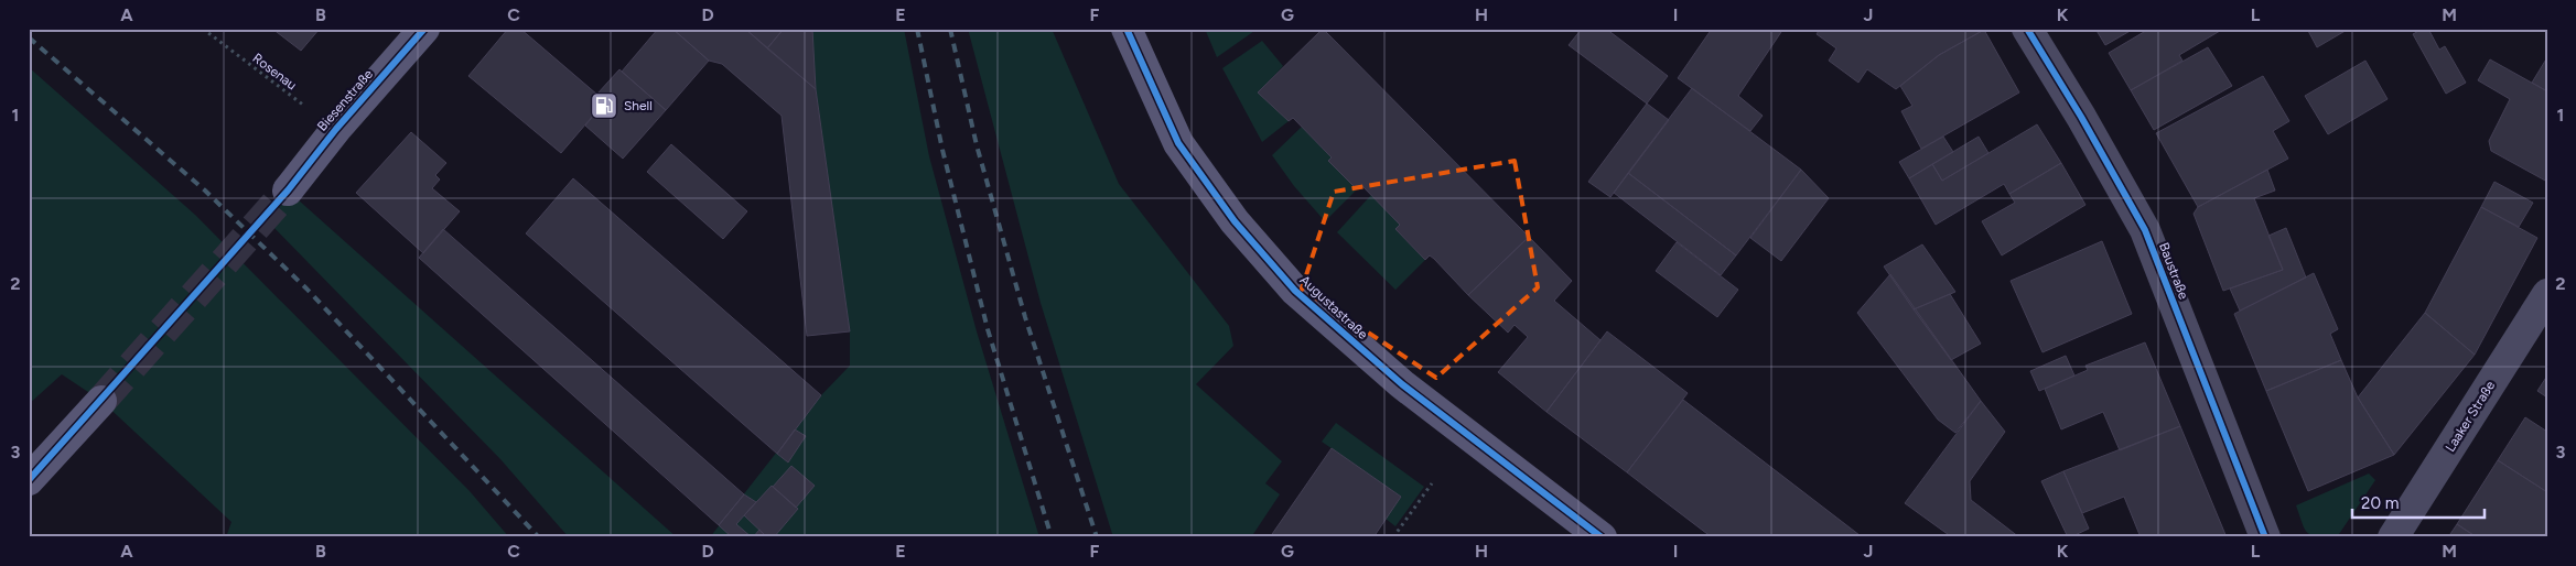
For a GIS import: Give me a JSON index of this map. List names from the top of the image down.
{
  "streets": {
    "main road": ["Biesenstraße", "Augustastraße"],
    "street": ["Baustraße", "Laaker Straße"],
    "path": ["Rosenau"]
  },
  "crossings": [
    ["Rosenau", "Biesenstraße"]
  ],
  "places": {
    "fuel station": ["Shell"]
  },
  "scale_bar": "20 m",
  "grid": {
    "columns": [
      "A",
      "B",
      "C",
      "D",
      "E",
      "F",
      "G",
      "H",
      "I",
      "J",
      "K",
      "L",
      "M"
    ],
    "rows": ["1", "2", "3"]
  }
}
